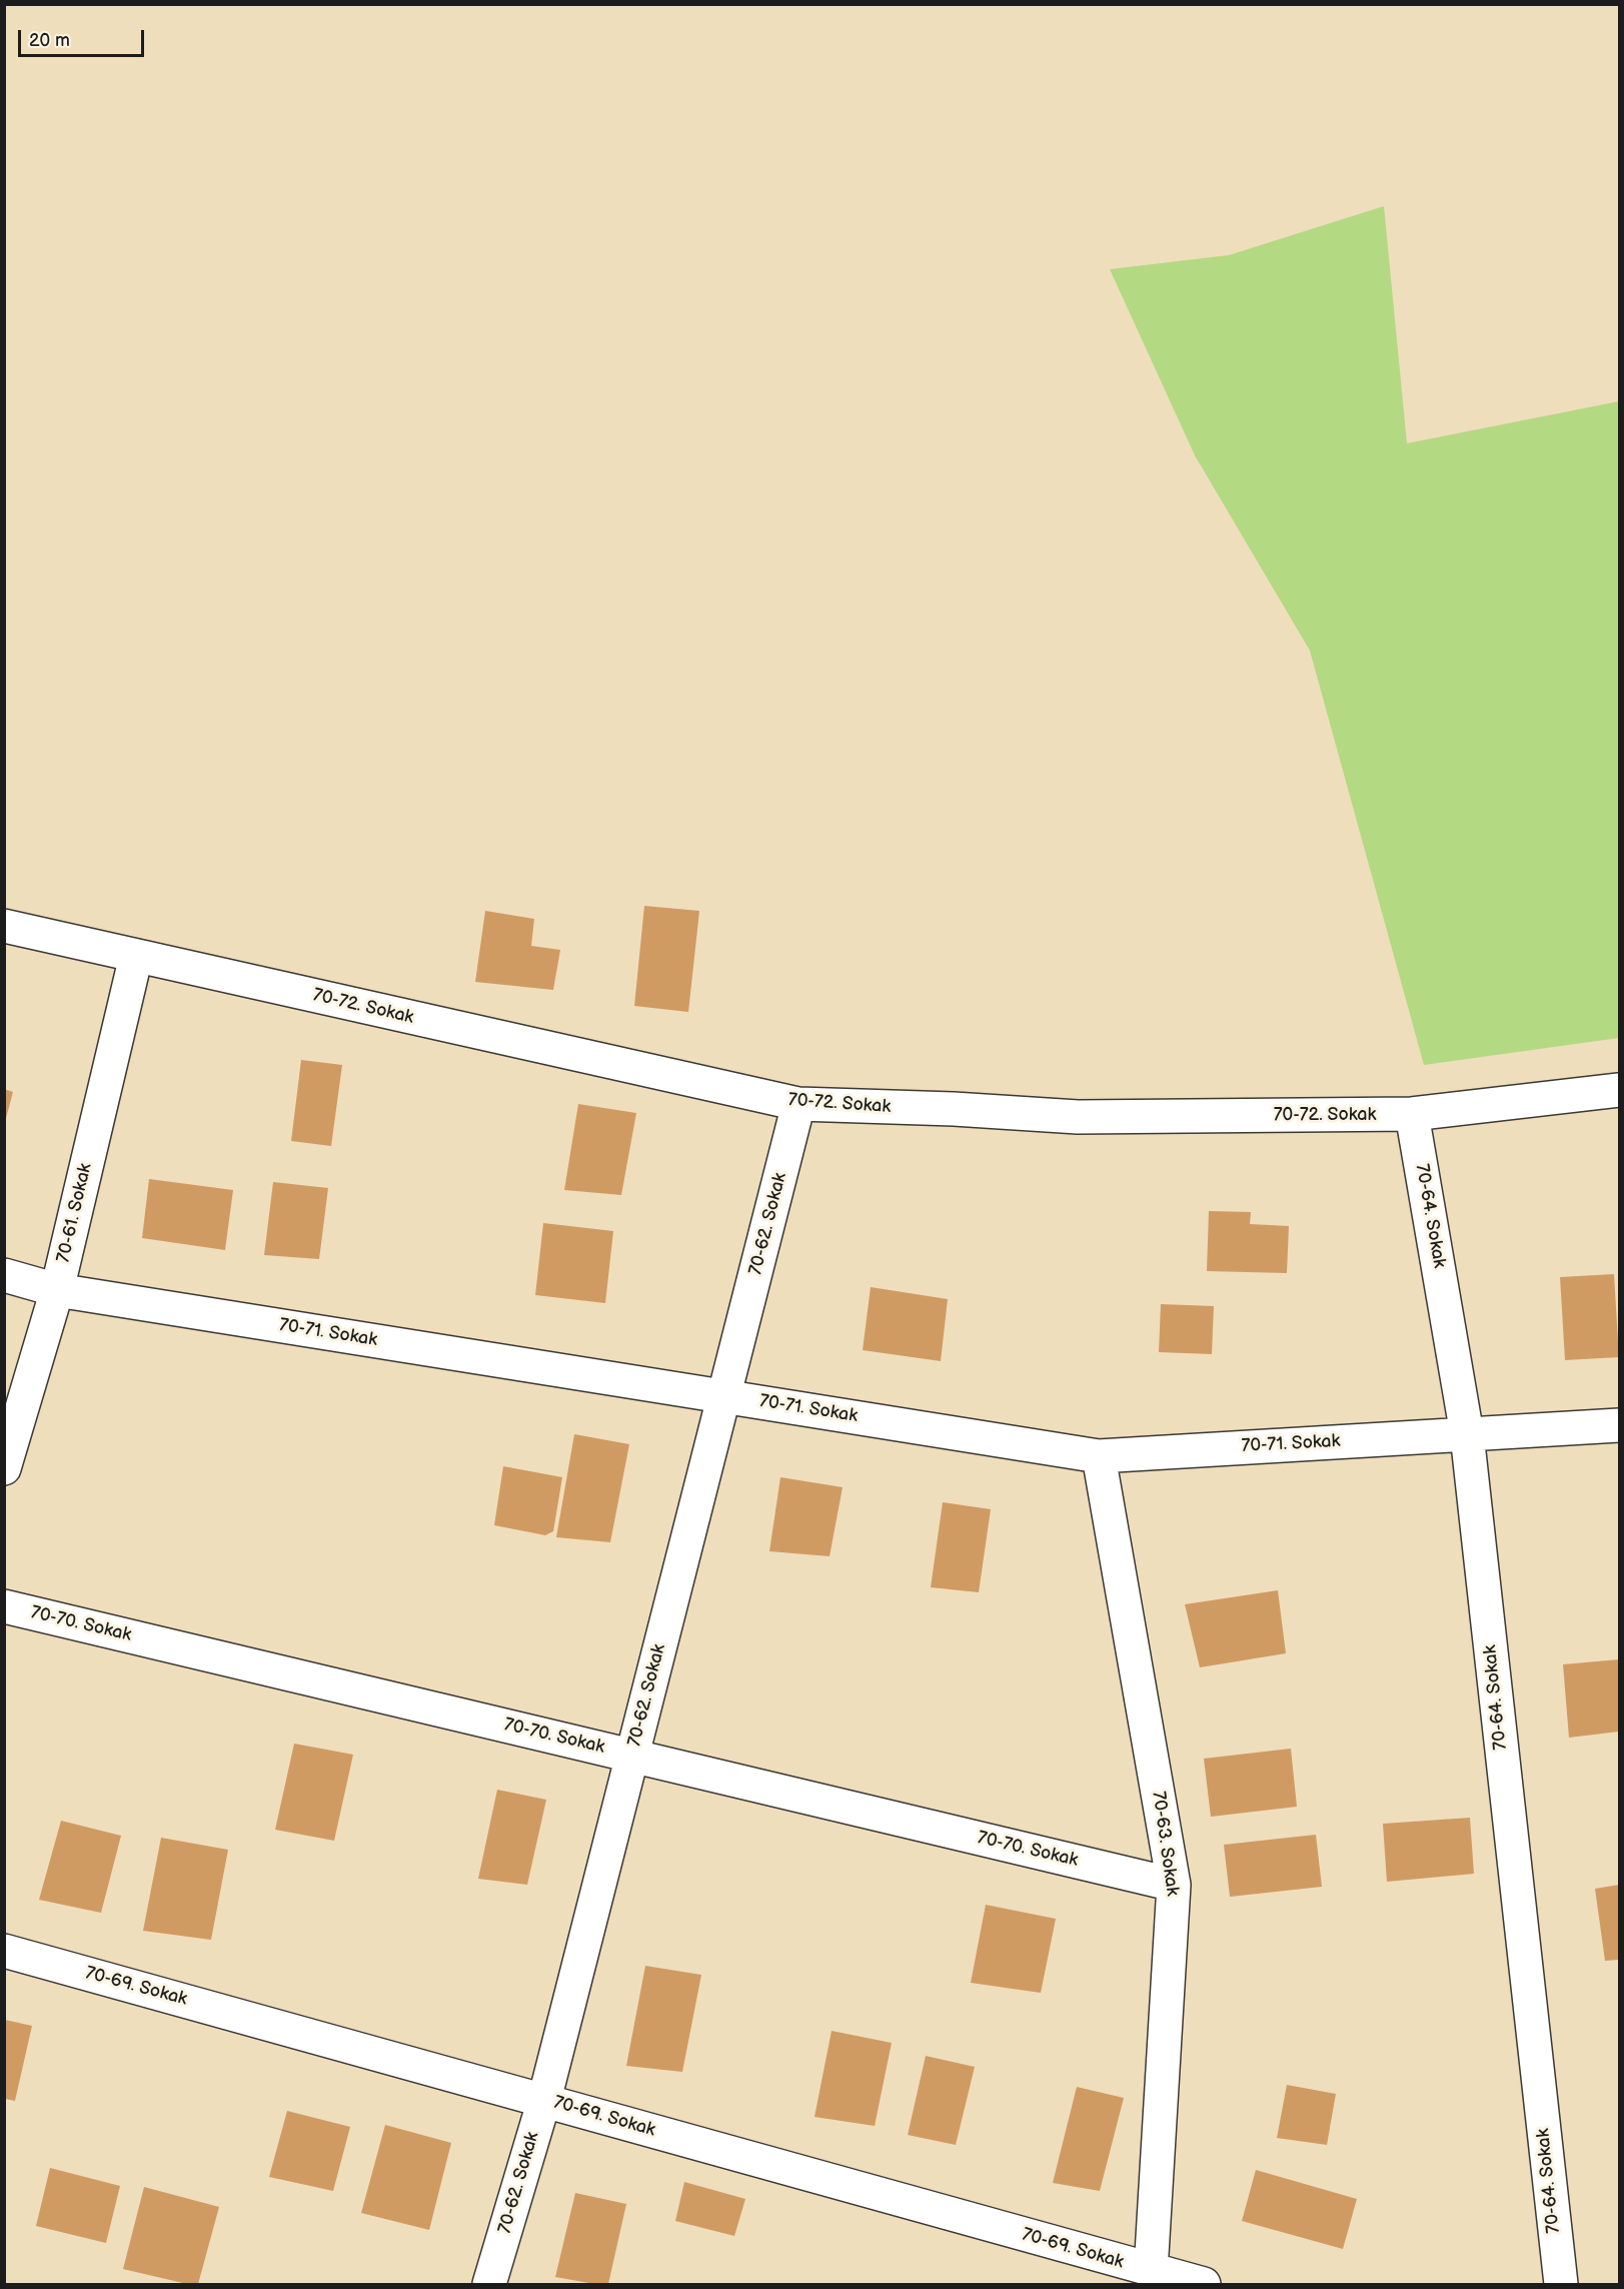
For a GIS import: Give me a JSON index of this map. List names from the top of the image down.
{
  "streets": {
    "street": [
      "70-72. Sokak",
      "70-61. Sokak",
      "70-64. Sokak",
      "70-62. Sokak",
      "70-71. Sokak",
      "70-70. Sokak",
      "70-63. Sokak",
      "70-69. Sokak"
    ]
  },
  "crossings": [
    ["70-72. Sokak", "70-61. Sokak"],
    ["70-72. Sokak", "70-64. Sokak"],
    ["70-72. Sokak", "70-62. Sokak"],
    ["70-61. Sokak", "70-71. Sokak"],
    ["70-64. Sokak", "70-71. Sokak"],
    ["70-62. Sokak", "70-71. Sokak"],
    ["70-62. Sokak", "70-70. Sokak"],
    ["70-62. Sokak", "70-69. Sokak"],
    ["70-71. Sokak", "70-63. Sokak"],
    ["70-70. Sokak", "70-63. Sokak"],
    ["70-63. Sokak", "70-69. Sokak"]
  ],
  "scale_bar": "20 m"
}
